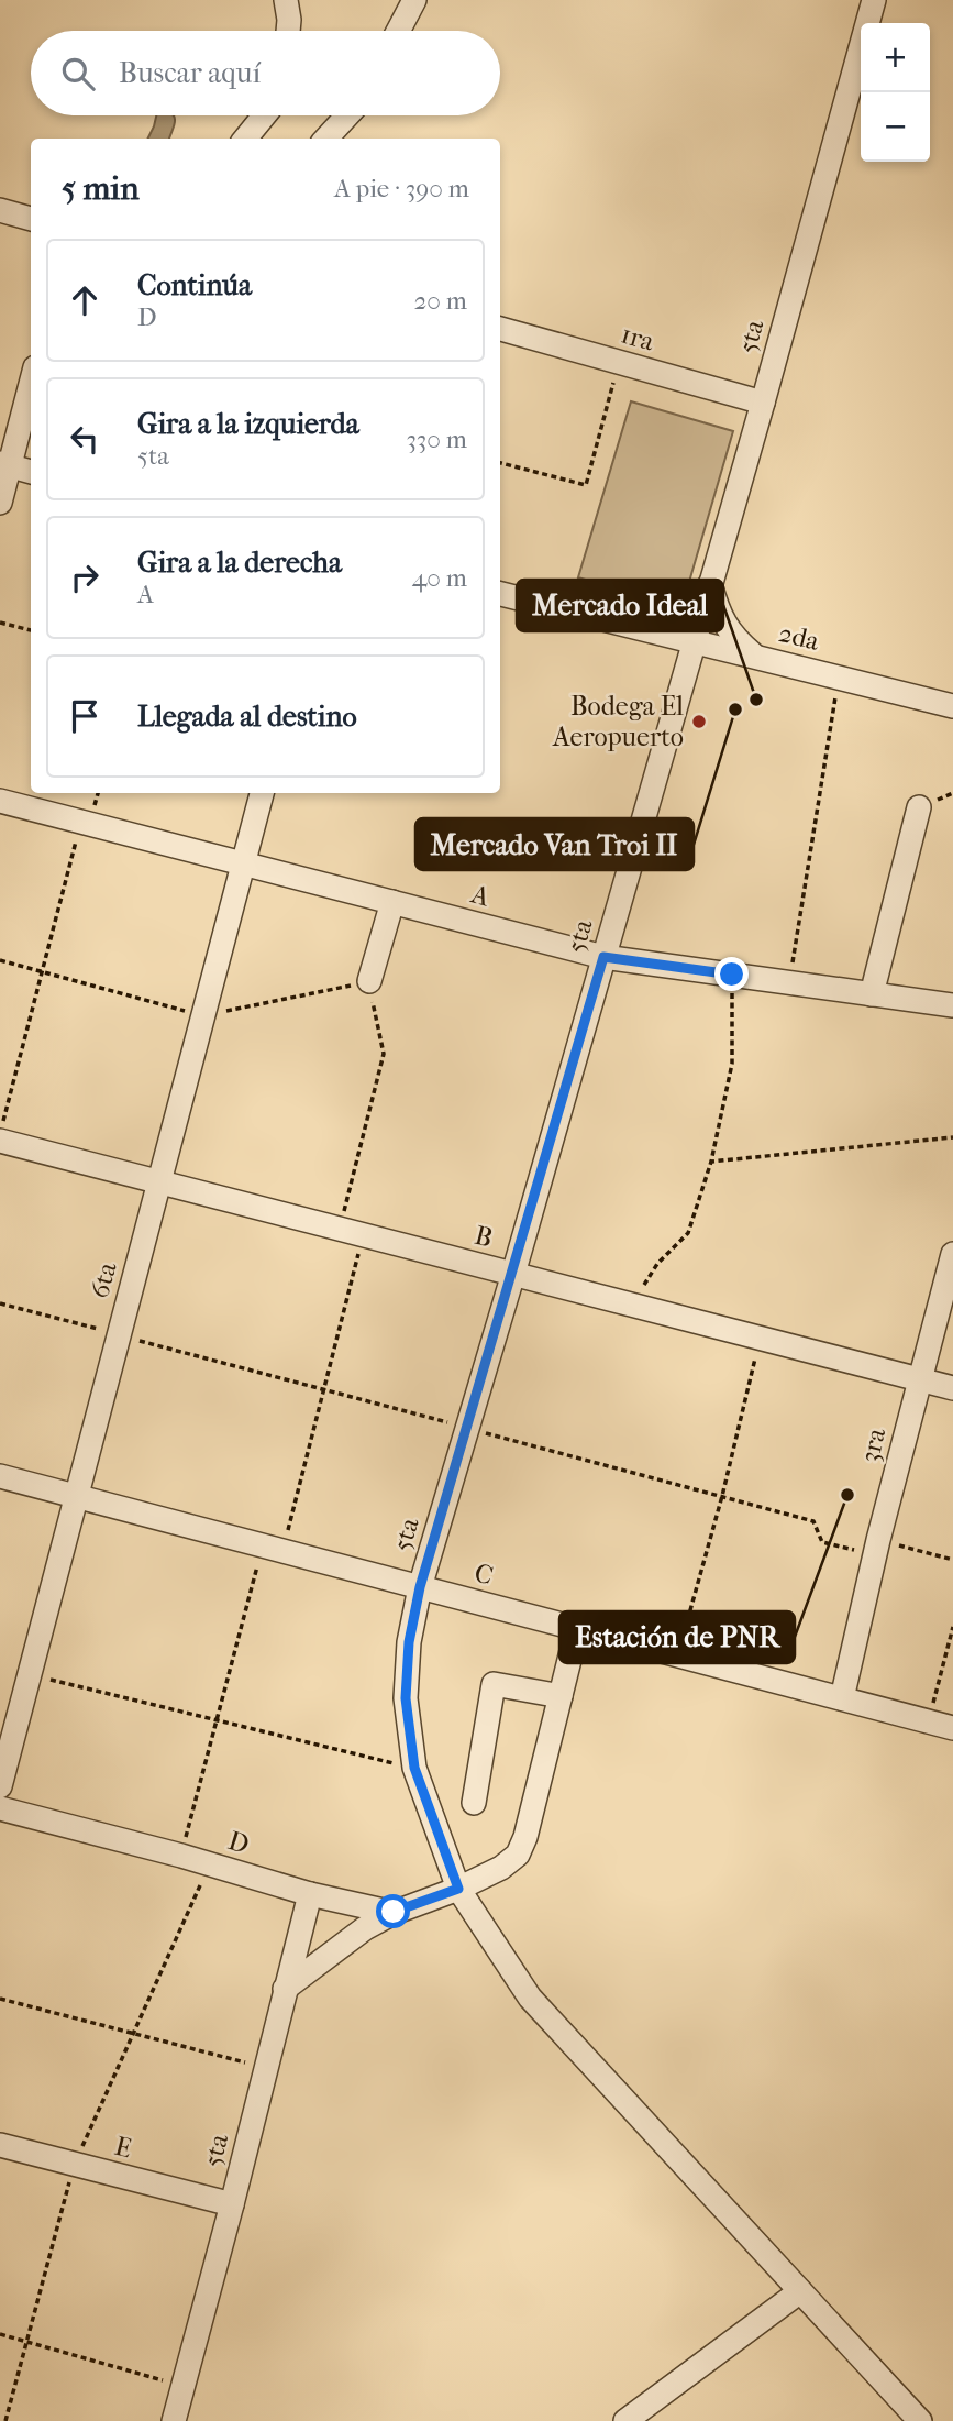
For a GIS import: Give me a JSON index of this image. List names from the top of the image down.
{
  "streets": {
    "street": [
      "5ta",
      "1ra",
      "2da",
      "A",
      "B",
      "6ta",
      "3ra",
      "C",
      "D",
      "E"
    ]
  },
  "crossings": [
    ["5ta", "1ra"],
    ["5ta", "2da"],
    ["5ta", "A"],
    ["5ta", "B"],
    ["5ta", "C"],
    ["5ta", "D"],
    ["5ta", "E"],
    ["A", "6ta"],
    ["B", "6ta"],
    ["B", "3ra"],
    ["6ta", "C"],
    ["3ra", "C"]
  ],
  "places": [
    "Mercado Ideal",
    "Mercado Van Troi II",
    "Bodega El Aeropuerto",
    "Estación de PNR"
  ],
  "page": {
    "map_buttons": ["+", "−"],
    "search": "Buscar aquí",
    "heading": ["5 min", "A pie · 390 m"],
    "list": [
      ["Continúa", "D", "20 m"],
      ["Gira a la izquierda", "5ta", "330 m"],
      ["Gira a la derecha", "A", "40 m"],
      "Llegada al destino"
    ]
  }
}
